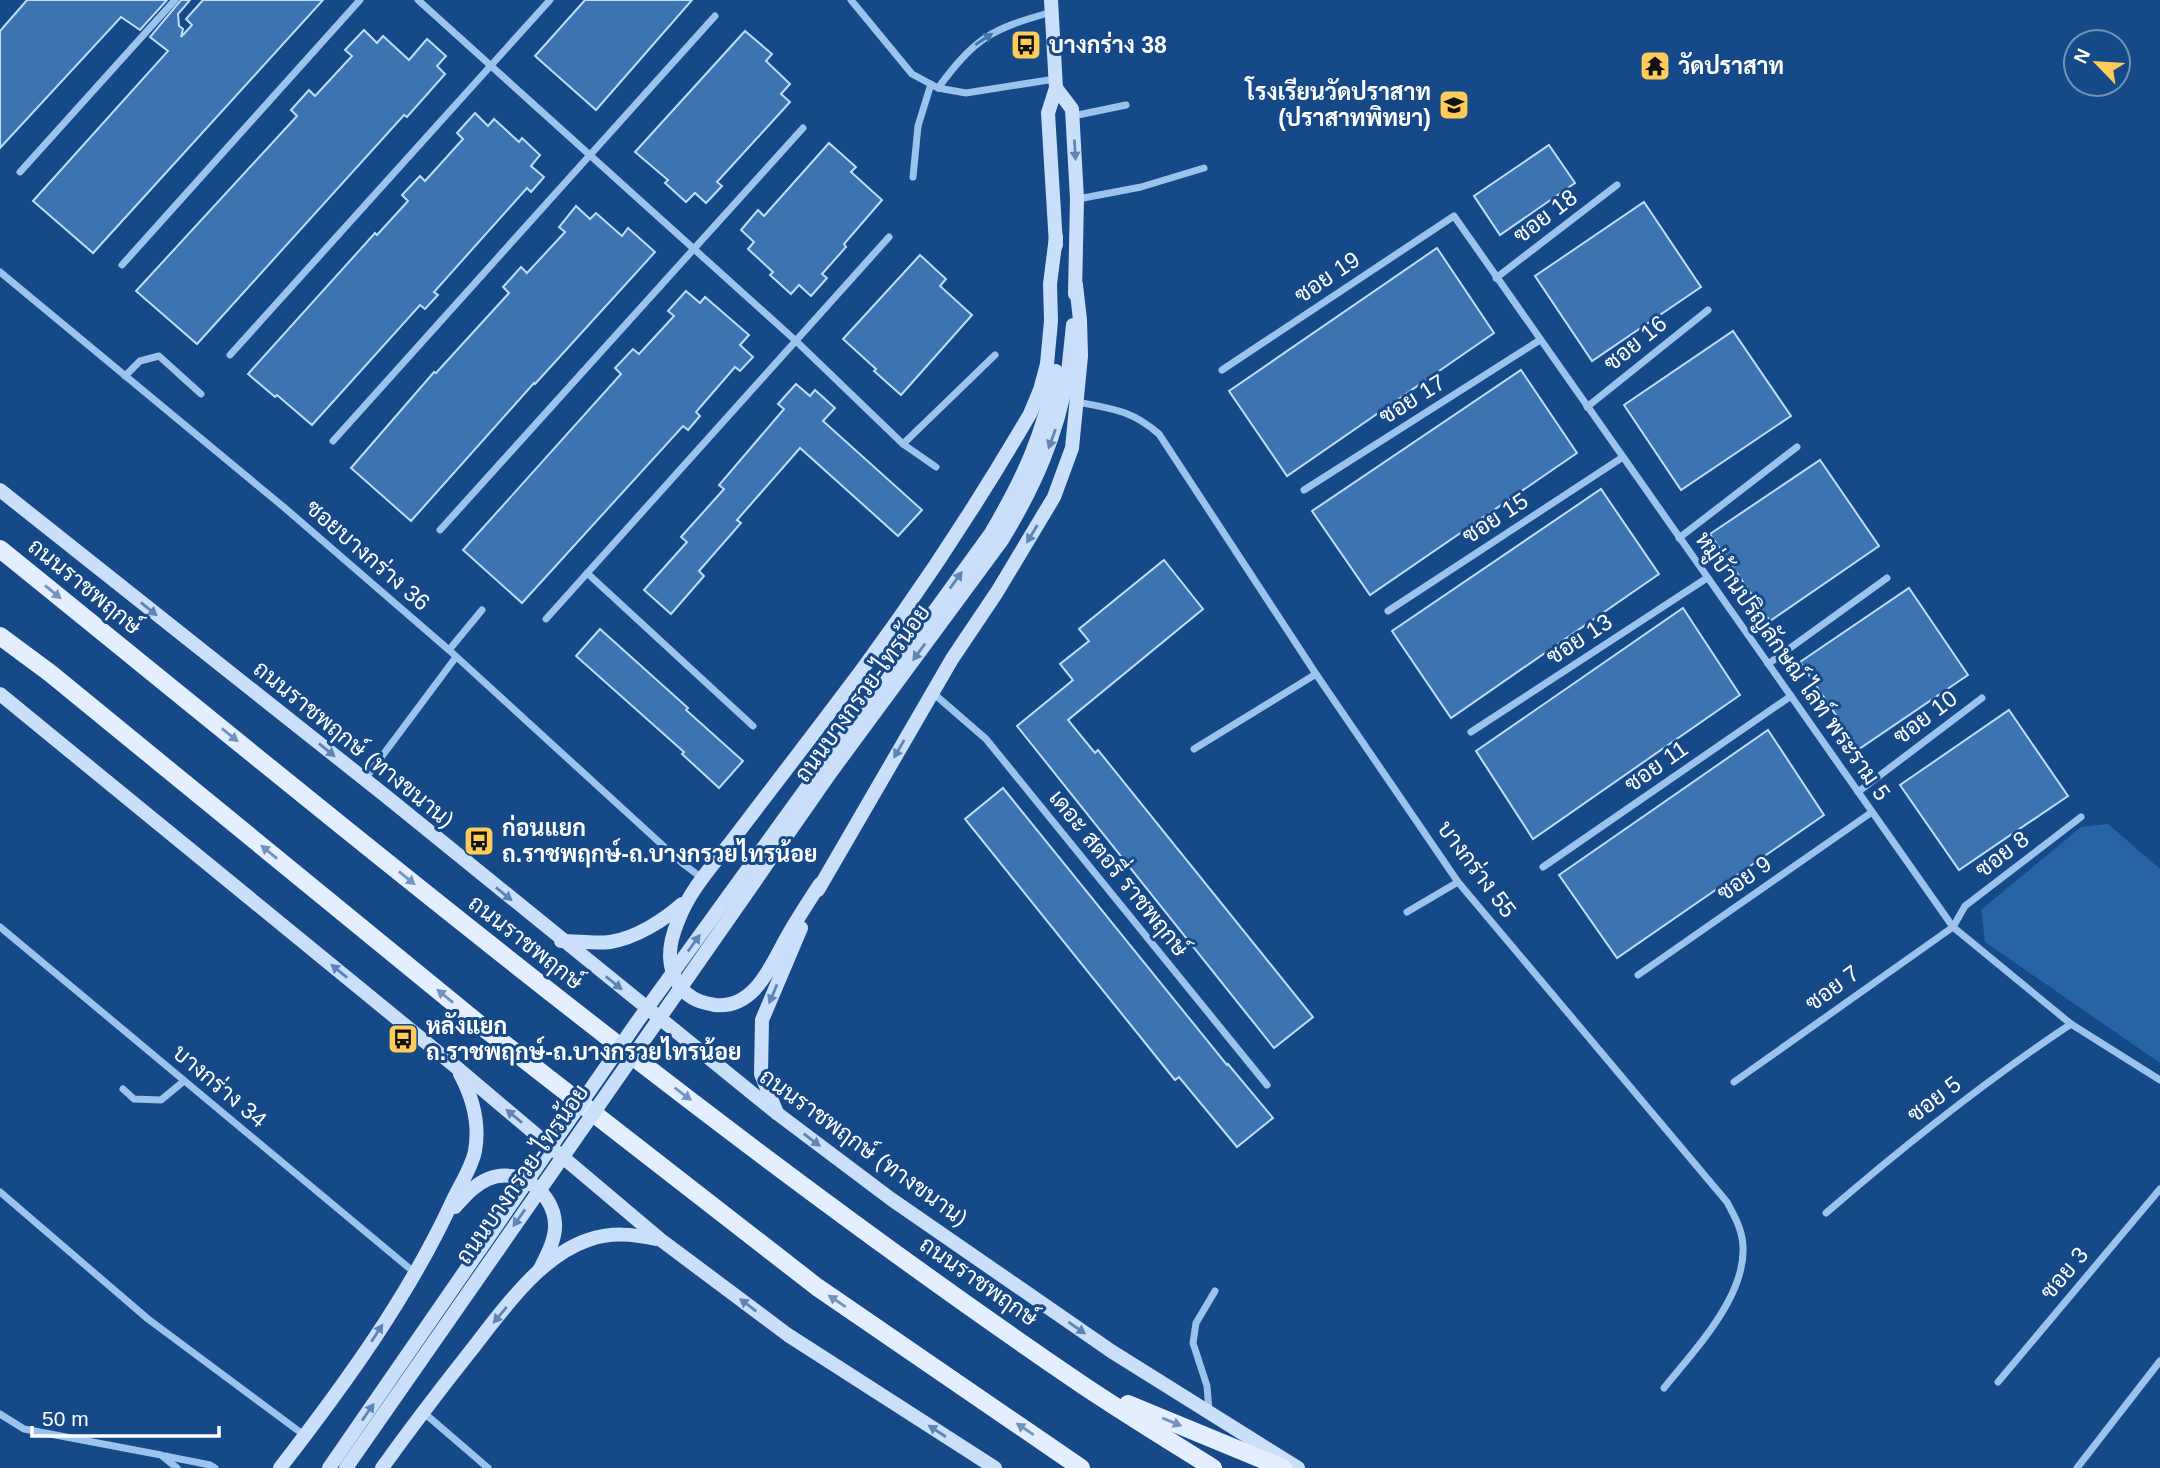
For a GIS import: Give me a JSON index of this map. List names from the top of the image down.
{
  "streets": {
    "main road": ["ถนนราชพฤกษ์", "ถนนบางกรวย-ไทรน้อย", "ถนนราชพฤกษ์ (ทางขนาน)"],
    "street": [
      "ซอย 18",
      "ซอย 19",
      "ซอย 16",
      "ซอย 17",
      "ซอย 15",
      "ซอยบางกร่าง 36",
      "ซอย 13",
      "หมู่บ้านปริญลักษณ์ ไลท์ พระราม 5",
      "ซอย 10",
      "ซอย 11",
      "ซอย 8",
      "บางกร่าง 55",
      "เดอะ สตอรี่ ราชพฤกษ์",
      "ซอย 9",
      "ซอย 7",
      "บางกร่าง 34",
      "ซอย 5",
      "ซอย 3"
    ]
  },
  "crossings": [
    ["ซอย 18", "หมู่บ้านปริญลักษณ์ ไลท์ พระราม 5"],
    ["ซอย 19", "หมู่บ้านปริญลักษณ์ ไลท์ พระราม 5"],
    ["ซอย 16", "หมู่บ้านปริญลักษณ์ ไลท์ พระราม 5"],
    ["ซอย 17", "หมู่บ้านปริญลักษณ์ ไลท์ พระราม 5"],
    ["ซอย 15", "หมู่บ้านปริญลักษณ์ ไลท์ พระราม 5"],
    ["ซอย 13", "หมู่บ้านปริญลักษณ์ ไลท์ พระราม 5"],
    ["หมู่บ้านปริญลักษณ์ ไลท์ พระราม 5", "ซอย 10"],
    ["หมู่บ้านปริญลักษณ์ ไลท์ พระราม 5", "ซอย 11"],
    ["หมู่บ้านปริญลักษณ์ ไลท์ พระราม 5", "ซอย 8"],
    ["หมู่บ้านปริญลักษณ์ ไลท์ พระราม 5", "ซอย 9"],
    ["หมู่บ้านปริญลักษณ์ ไลท์ พระราม 5", "ซอย 7"],
    ["หมู่บ้านปริญลักษณ์ ไลท์ พระราม 5", "ซอย 5"],
    ["ซอย 8", "ซอย 7"]
  ],
  "places": {
    "bus stop": ["บางกร่าง 38", "ก่อนแยก ถ.ราชพฤกษ์-ถ.บางกรวยไทรน้อย", "หลังแยก ถ.ราชพฤกษ์-ถ.บางกรวยไทรน้อย"],
    "temple": ["วัดปราสาท"],
    "school or university": ["โรงเรียนวัดปราสาท (ปราสาทพิทยา)"]
  },
  "scale_bar": "50 m",
  "north": "top left"
}
